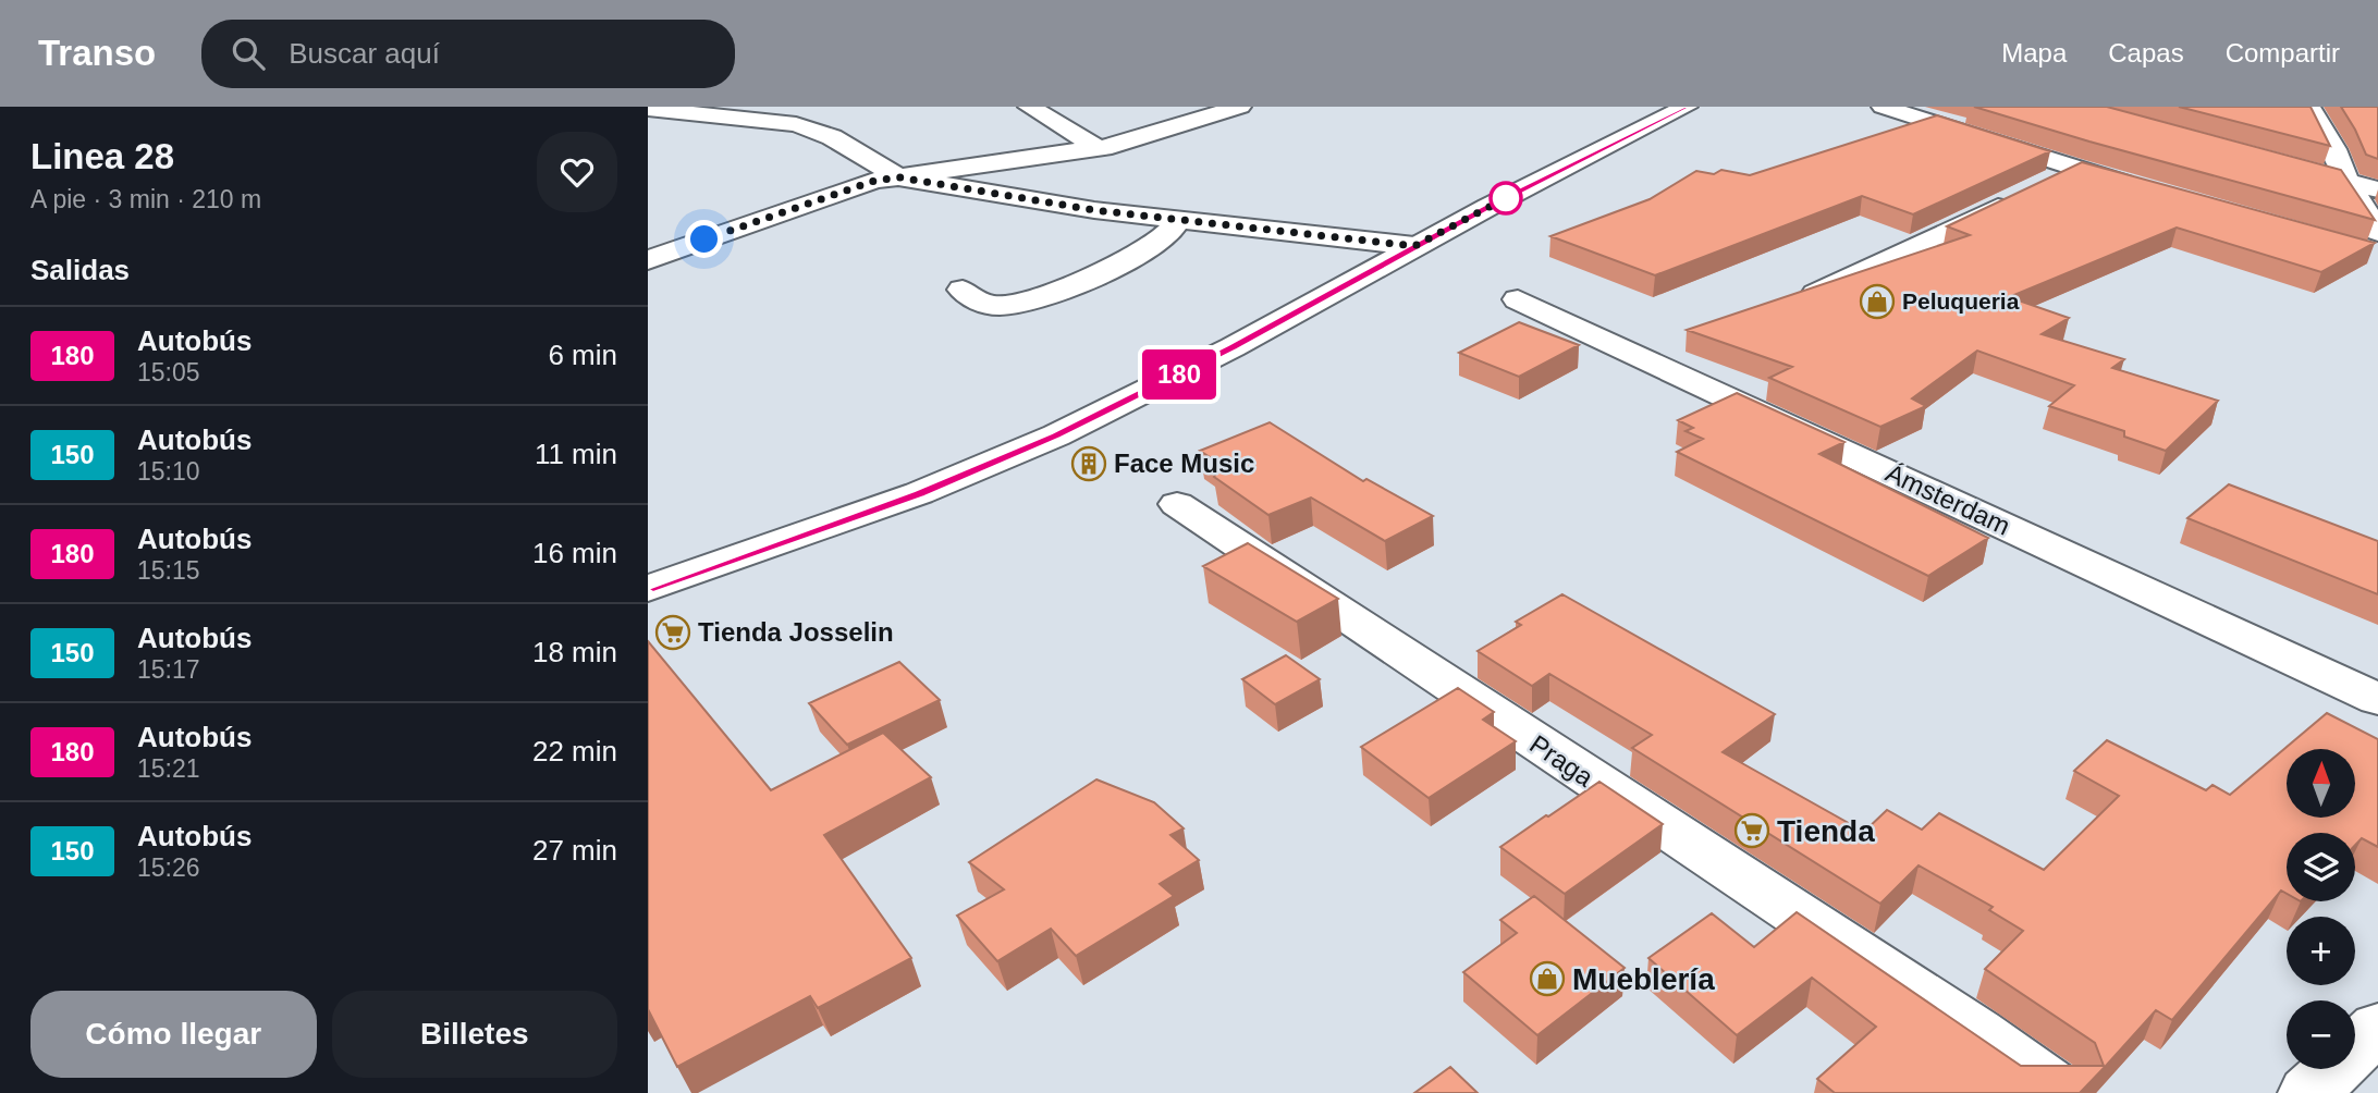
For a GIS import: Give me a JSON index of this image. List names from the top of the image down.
{
  "streets": {
    "street": ["Ámsterdam", "Praga"]
  },
  "places": {
    "shop": ["Peluqueria", "Mueblería"],
    "building": ["Face Music"],
    "supermarket": ["Tienda Josselin", "Tienda"]
  },
  "lines": ["bus line 180"],
  "north": "top",
  "page": {
    "header": "Transo",
    "search": "Buscar aquí",
    "nav": ["Mapa", "Capas", "Compartir"],
    "heading": [
      ["Linea 28", "A pie · 3 min · 210 m"],
      "Salidas"
    ],
    "on_map": "180",
    "list": [
      {
        "mark": "180",
        "name": "Autobús",
        "note": "15:05",
        "value": "6 min"
      },
      {
        "mark": "150",
        "name": "Autobús",
        "note": "15:10",
        "value": "11 min"
      },
      {
        "mark": "180",
        "name": "Autobús",
        "note": "15:15",
        "value": "16 min"
      },
      {
        "mark": "150",
        "name": "Autobús",
        "note": "15:17",
        "value": "18 min"
      },
      {
        "mark": "180",
        "name": "Autobús",
        "note": "15:21",
        "value": "22 min"
      },
      {
        "mark": "150",
        "name": "Autobús",
        "note": "15:26",
        "value": "27 min"
      }
    ],
    "map_buttons": ["+", "−"],
    "buttons": ["Cómo llegar", "Billetes"]
  }
}
